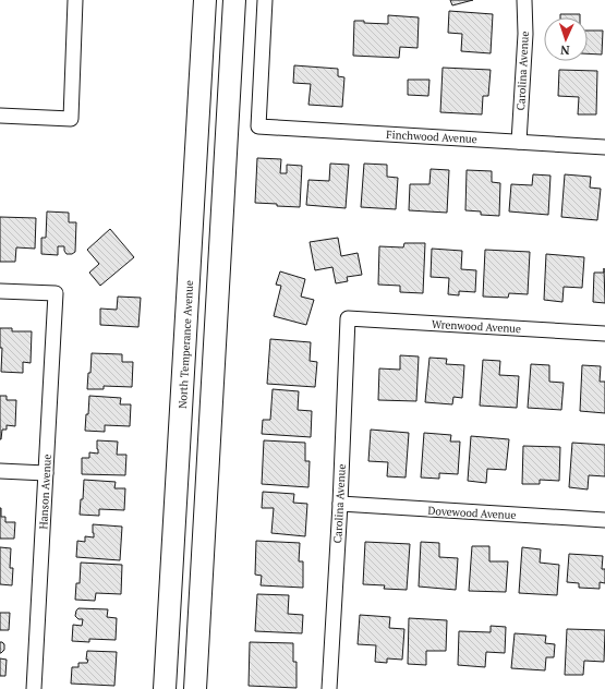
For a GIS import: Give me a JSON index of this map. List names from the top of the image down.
{
  "streets": {
    "main road": ["North Temperance Avenue"],
    "street": [
      "Carolina Avenue",
      "Finchwood Avenue",
      "Wrenwood Avenue",
      "Hanson Avenue",
      "Dovewood Avenue"
    ]
  },
  "crossings": [
    ["Carolina Avenue", "Finchwood Avenue"],
    ["Carolina Avenue", "Wrenwood Avenue"],
    ["Carolina Avenue", "Dovewood Avenue"]
  ],
  "north": "bottom"
}
